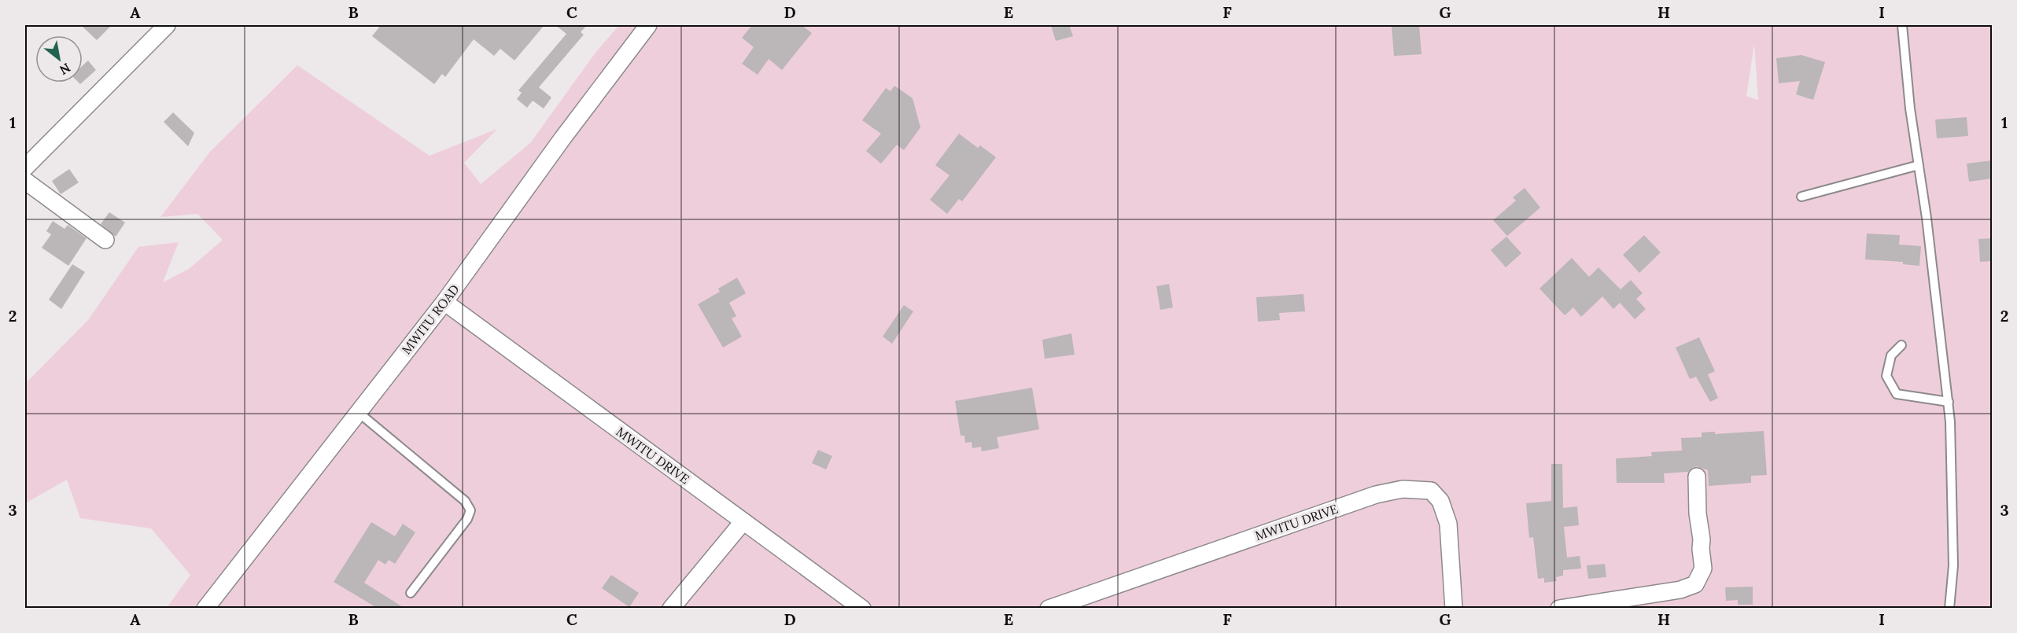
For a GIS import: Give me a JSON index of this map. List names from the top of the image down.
{
  "streets": {
    "street": ["MWITU ROAD", "MWITU DRIVE"]
  },
  "crossings": [
    ["MWITU ROAD", "MWITU DRIVE"]
  ],
  "north": "bottom right",
  "grid": {
    "columns": [
      "A",
      "B",
      "C",
      "D",
      "E",
      "F",
      "G",
      "H",
      "I"
    ],
    "rows": ["1", "2", "3"]
  }
}
